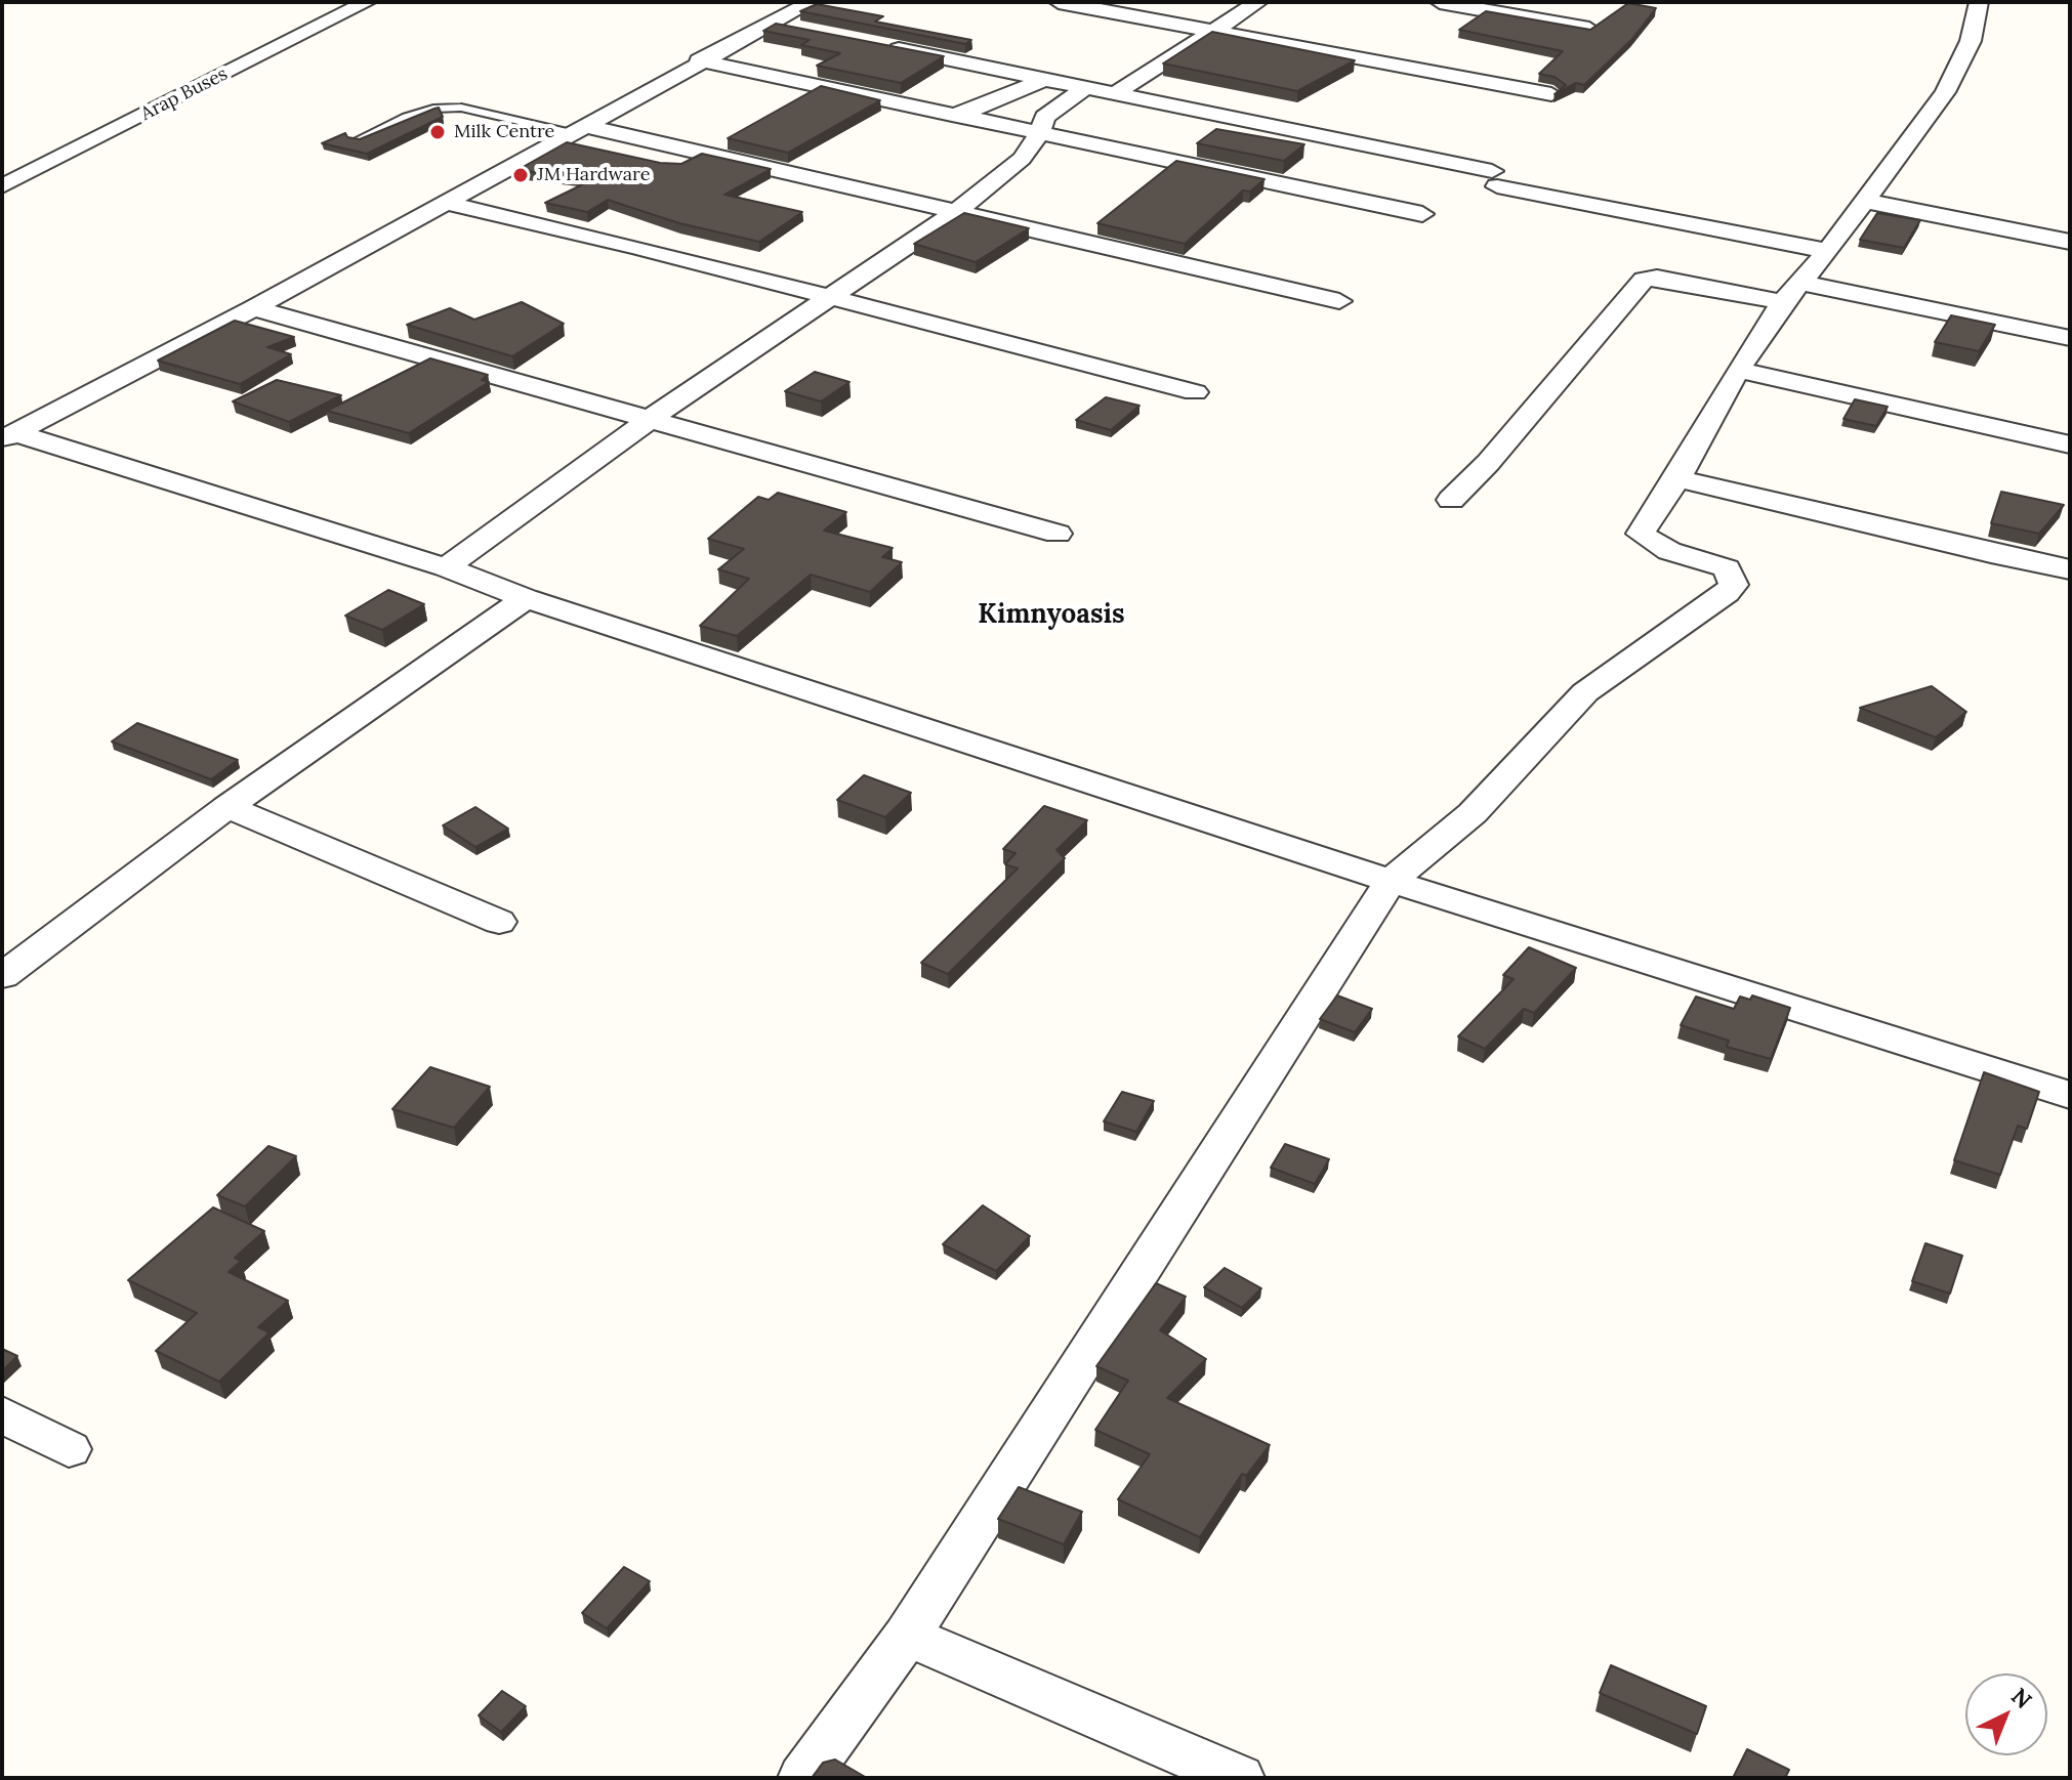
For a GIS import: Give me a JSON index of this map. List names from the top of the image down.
{
  "streets": {
    "street": ["Arap Buses"]
  },
  "districts": ["Kimnyoasis"],
  "places": ["Milk Centre", "JM Hardware"],
  "north": "top right"
}
